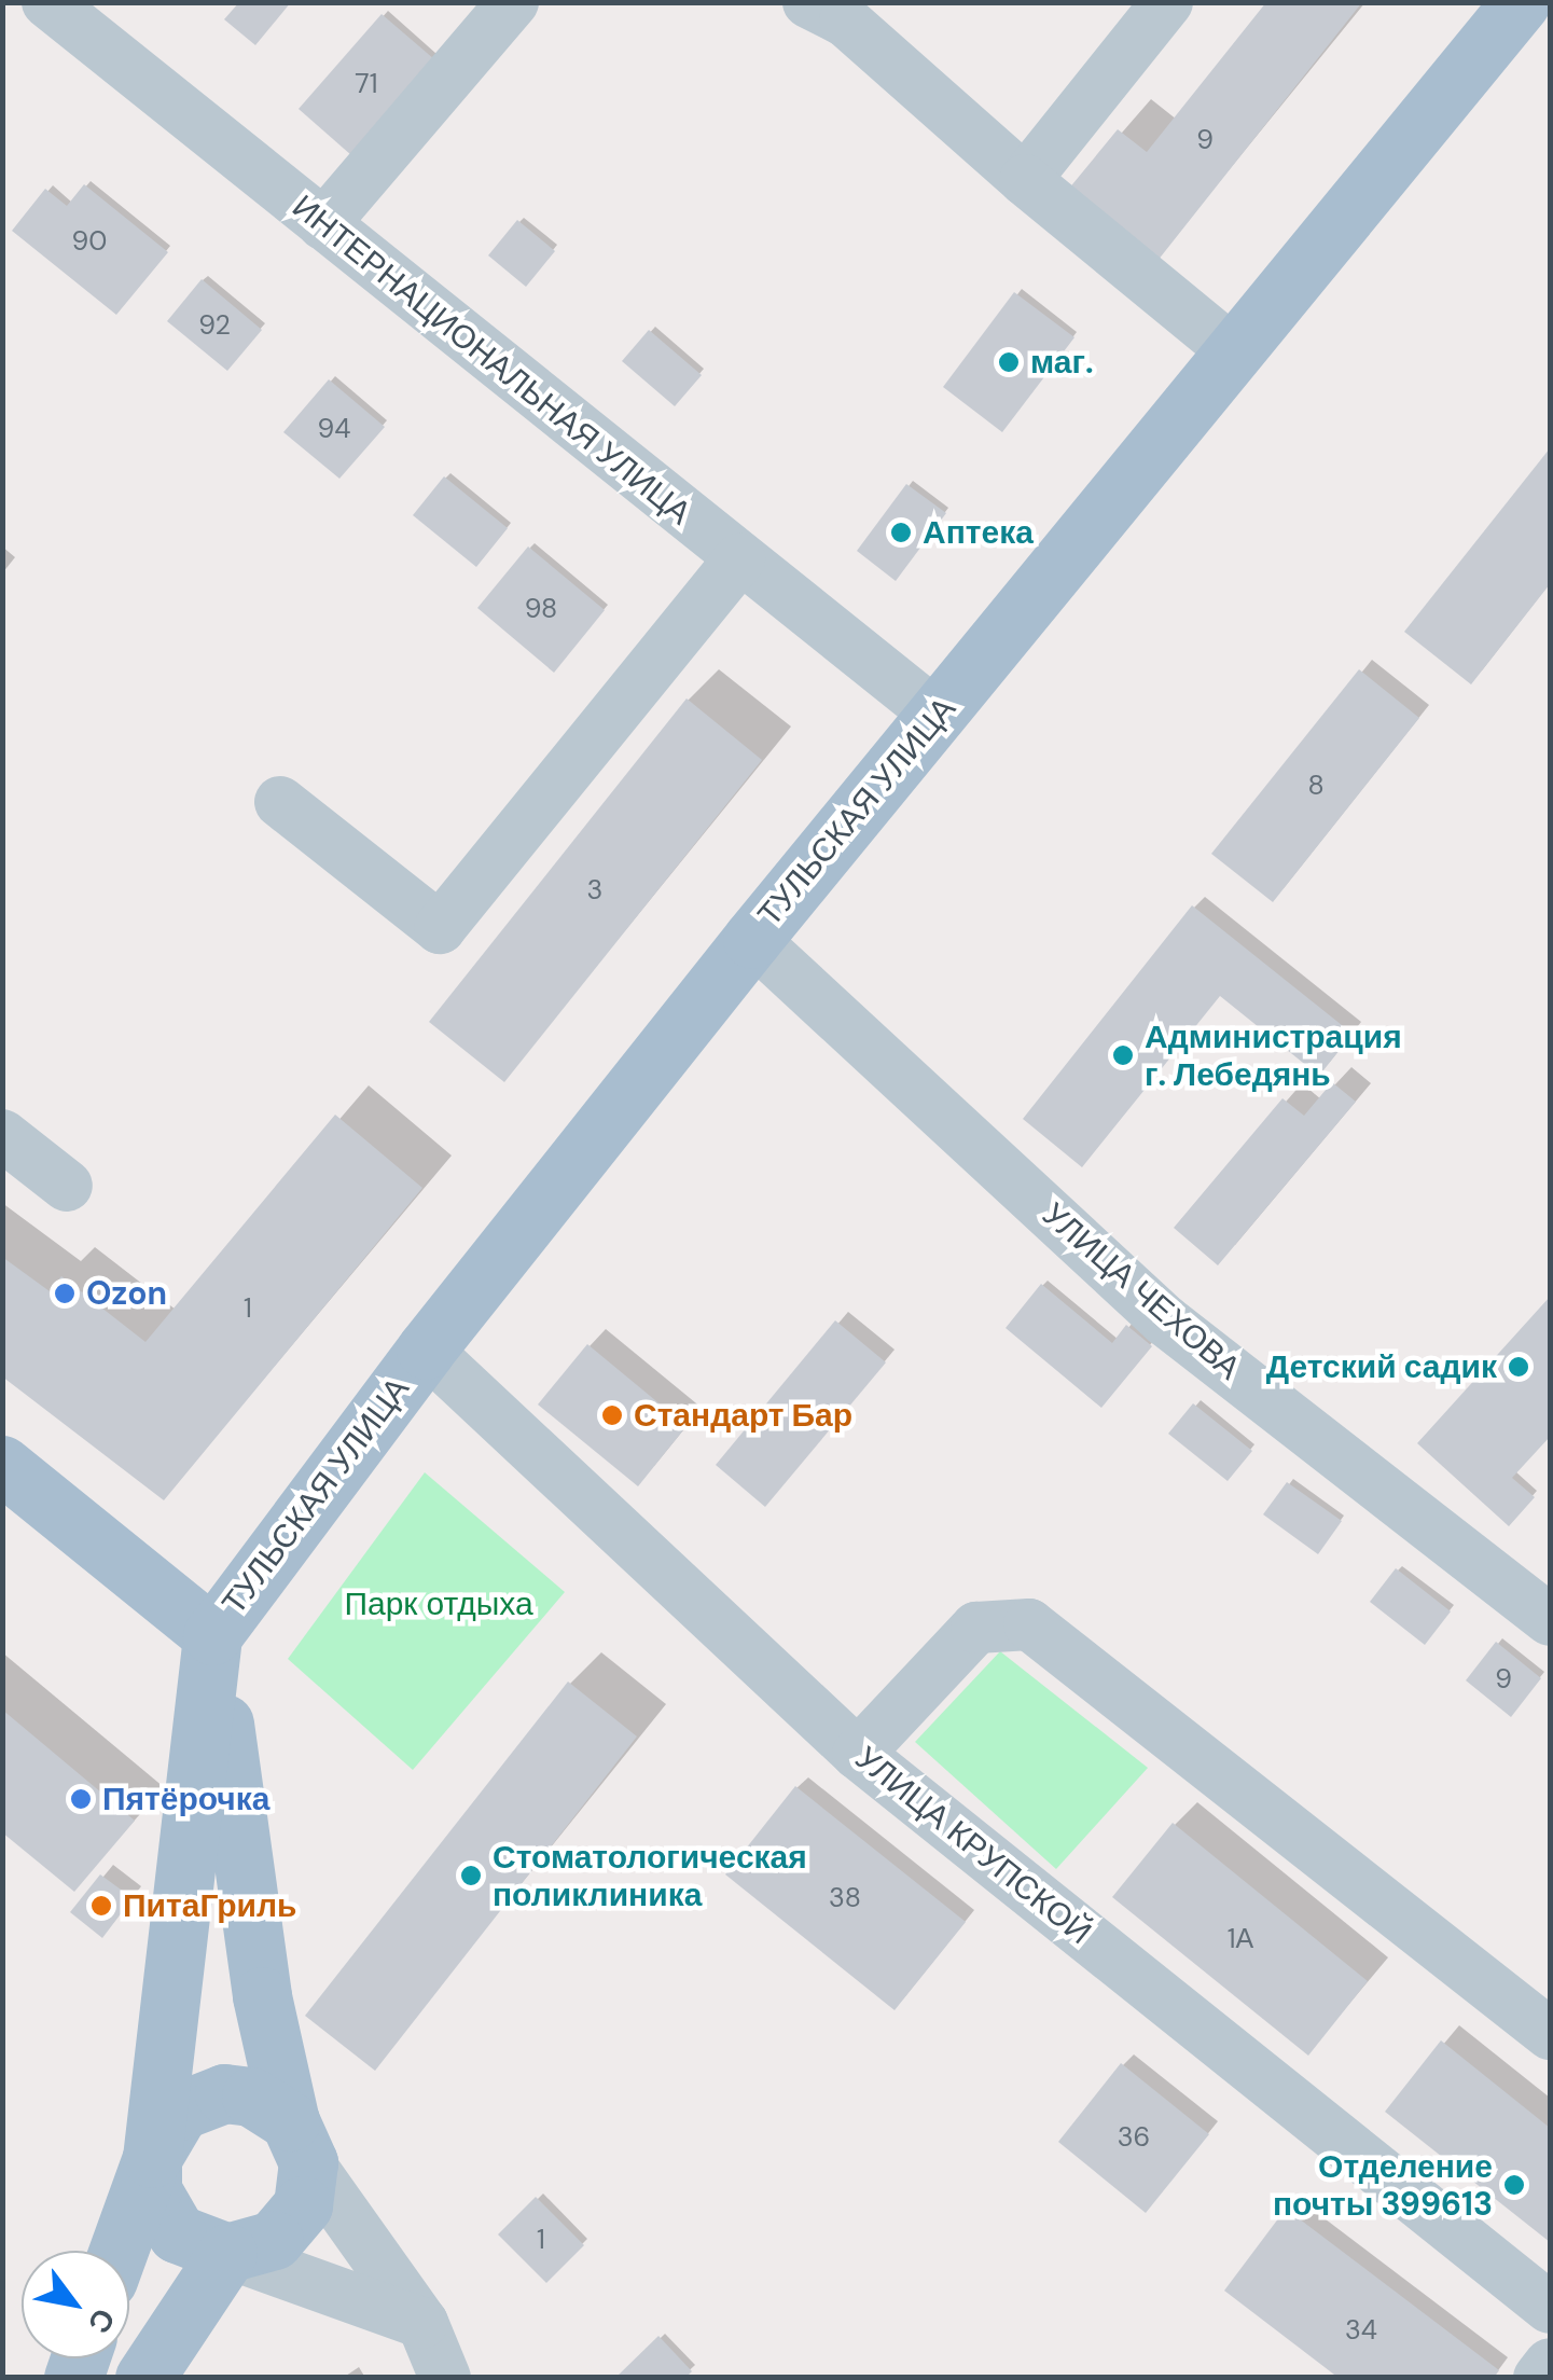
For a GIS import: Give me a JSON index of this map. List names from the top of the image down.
{
  "streets": {
    "main road": ["ТУЛЬСКАЯ УЛИЦА"],
    "street": ["ИНТЕРНАЦИОНАЛЬНАЯ УЛИЦА", "УЛИЦА ЧЕХОВА", "УЛИЦА КРУПСКОЙ"]
  },
  "crossings": [
    ["ИНТЕРНАЦИОНАЛЬНАЯ УЛИЦА", "ТУЛЬСКАЯ УЛИЦА"],
    ["ТУЛЬСКАЯ УЛИЦА", "УЛИЦА ЧЕХОВА"],
    ["ТУЛЬСКАЯ УЛИЦА", "УЛИЦА КРУПСКОЙ"]
  ],
  "parks": ["Парк отдыха"],
  "places": [
    "маг.",
    "Аптека",
    "Администрация г. Лебедянь",
    "Ozon",
    "Детский садик",
    "Стандарт Бар",
    "Пятёрочка",
    "Стоматологическая поликлиника",
    "ПитаГриль",
    "Отделение почты 399613"
  ],
  "house_numbers": [
    "71",
    "9",
    "90",
    "92",
    "94",
    "98",
    "8",
    "3",
    "1",
    "9",
    "38",
    "1А",
    "36",
    "1",
    "34"
  ],
  "north": "bottom right"
}
